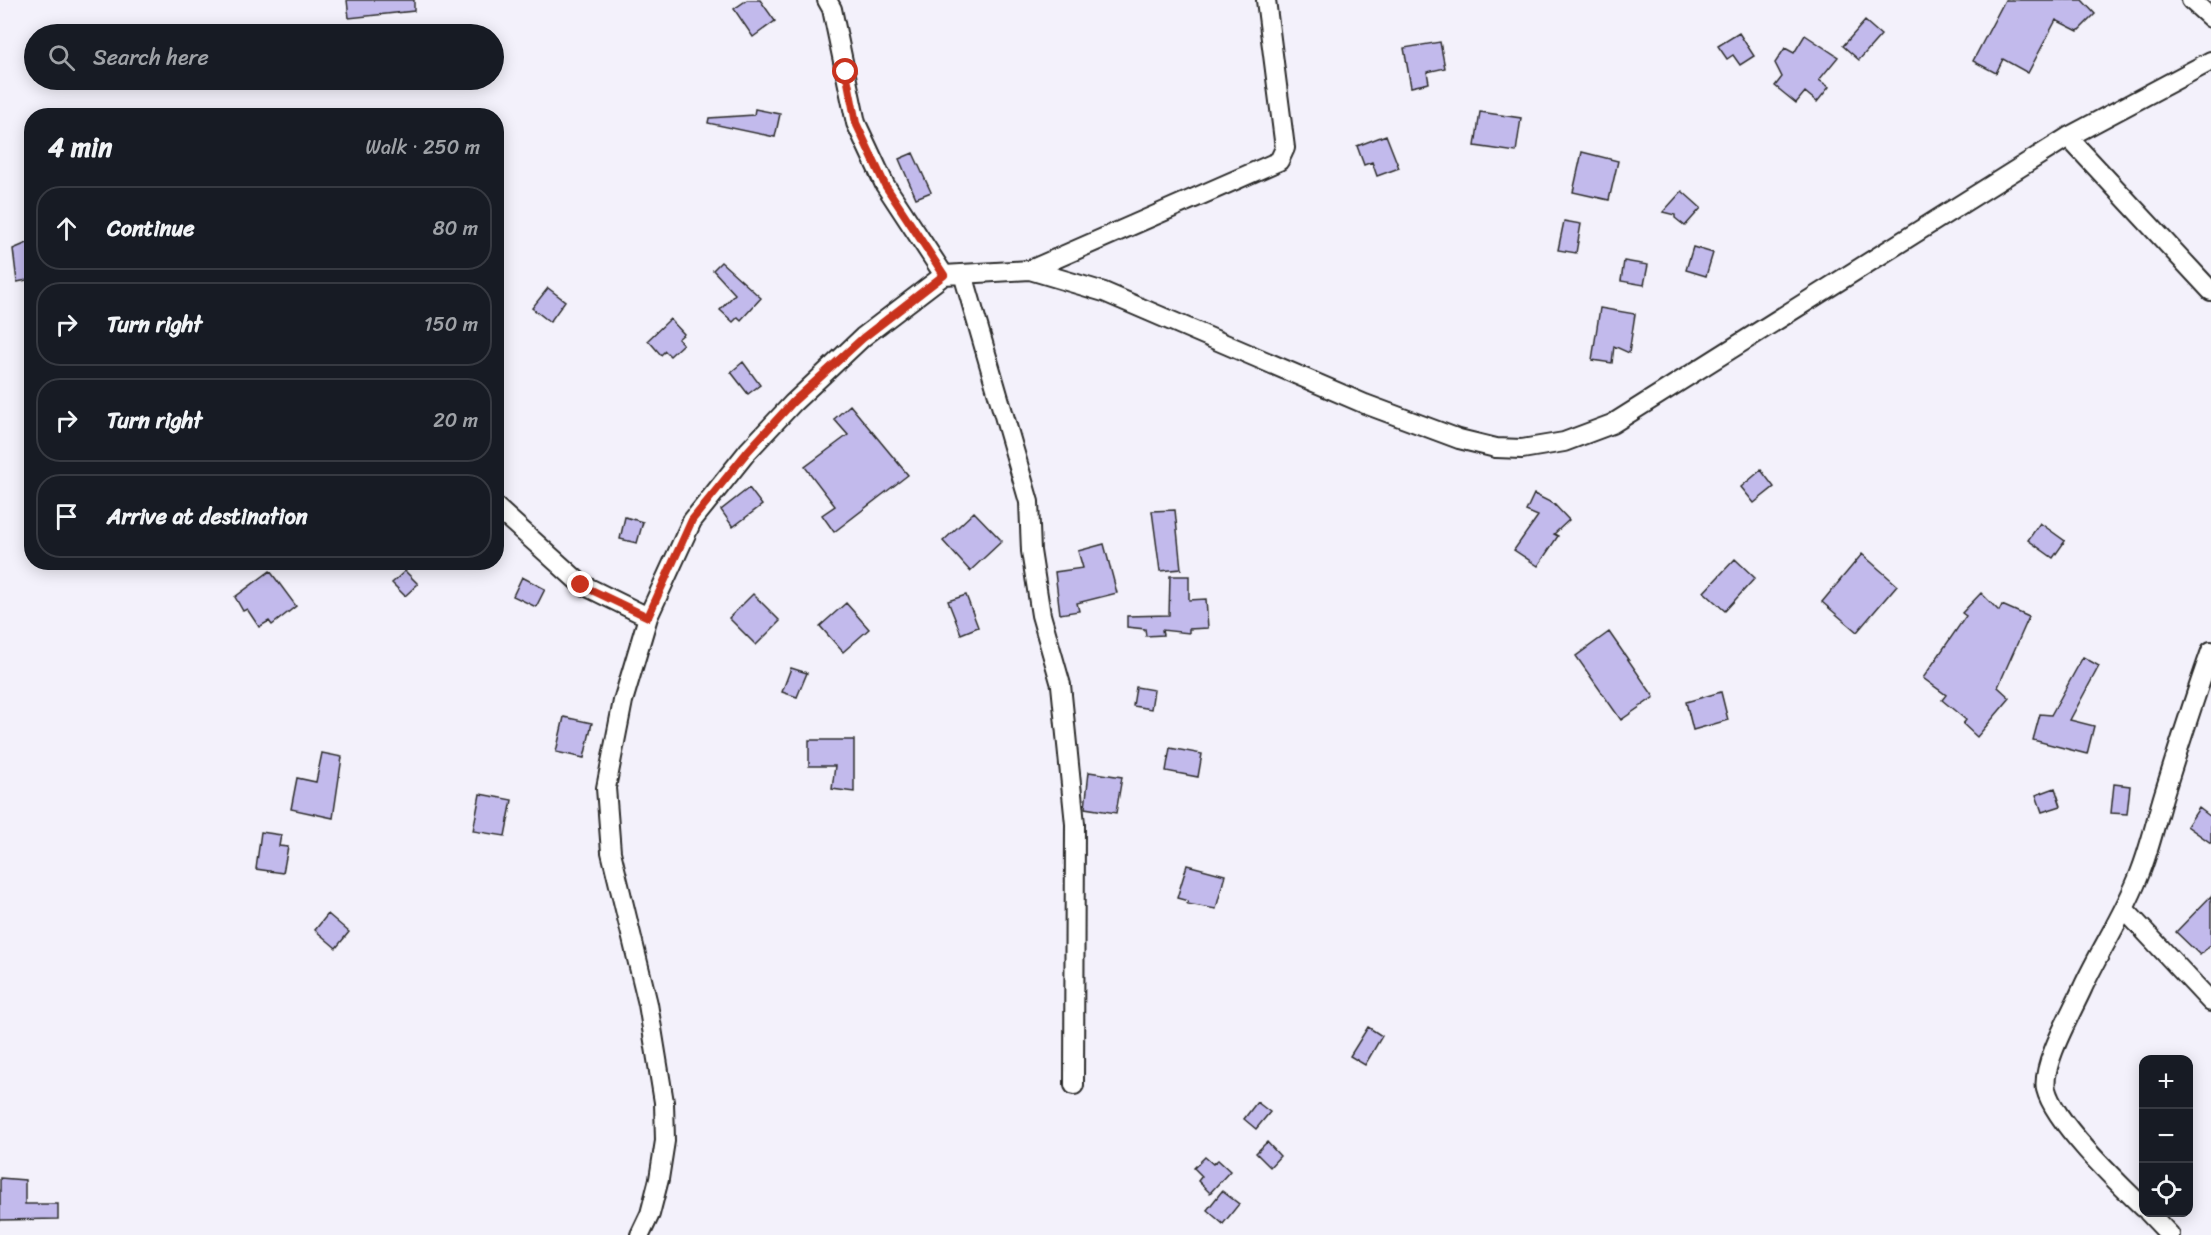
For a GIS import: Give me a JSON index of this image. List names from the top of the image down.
{
  "page": {
    "search": "Search here",
    "heading": ["4 min", "Walk · 250 m"],
    "list": [
      ["Continue", "80 m"],
      ["Turn right", "150 m"],
      ["Turn right", "20 m"],
      "Arrive at destination"
    ],
    "map_buttons": ["+", "−"]
  }
}
